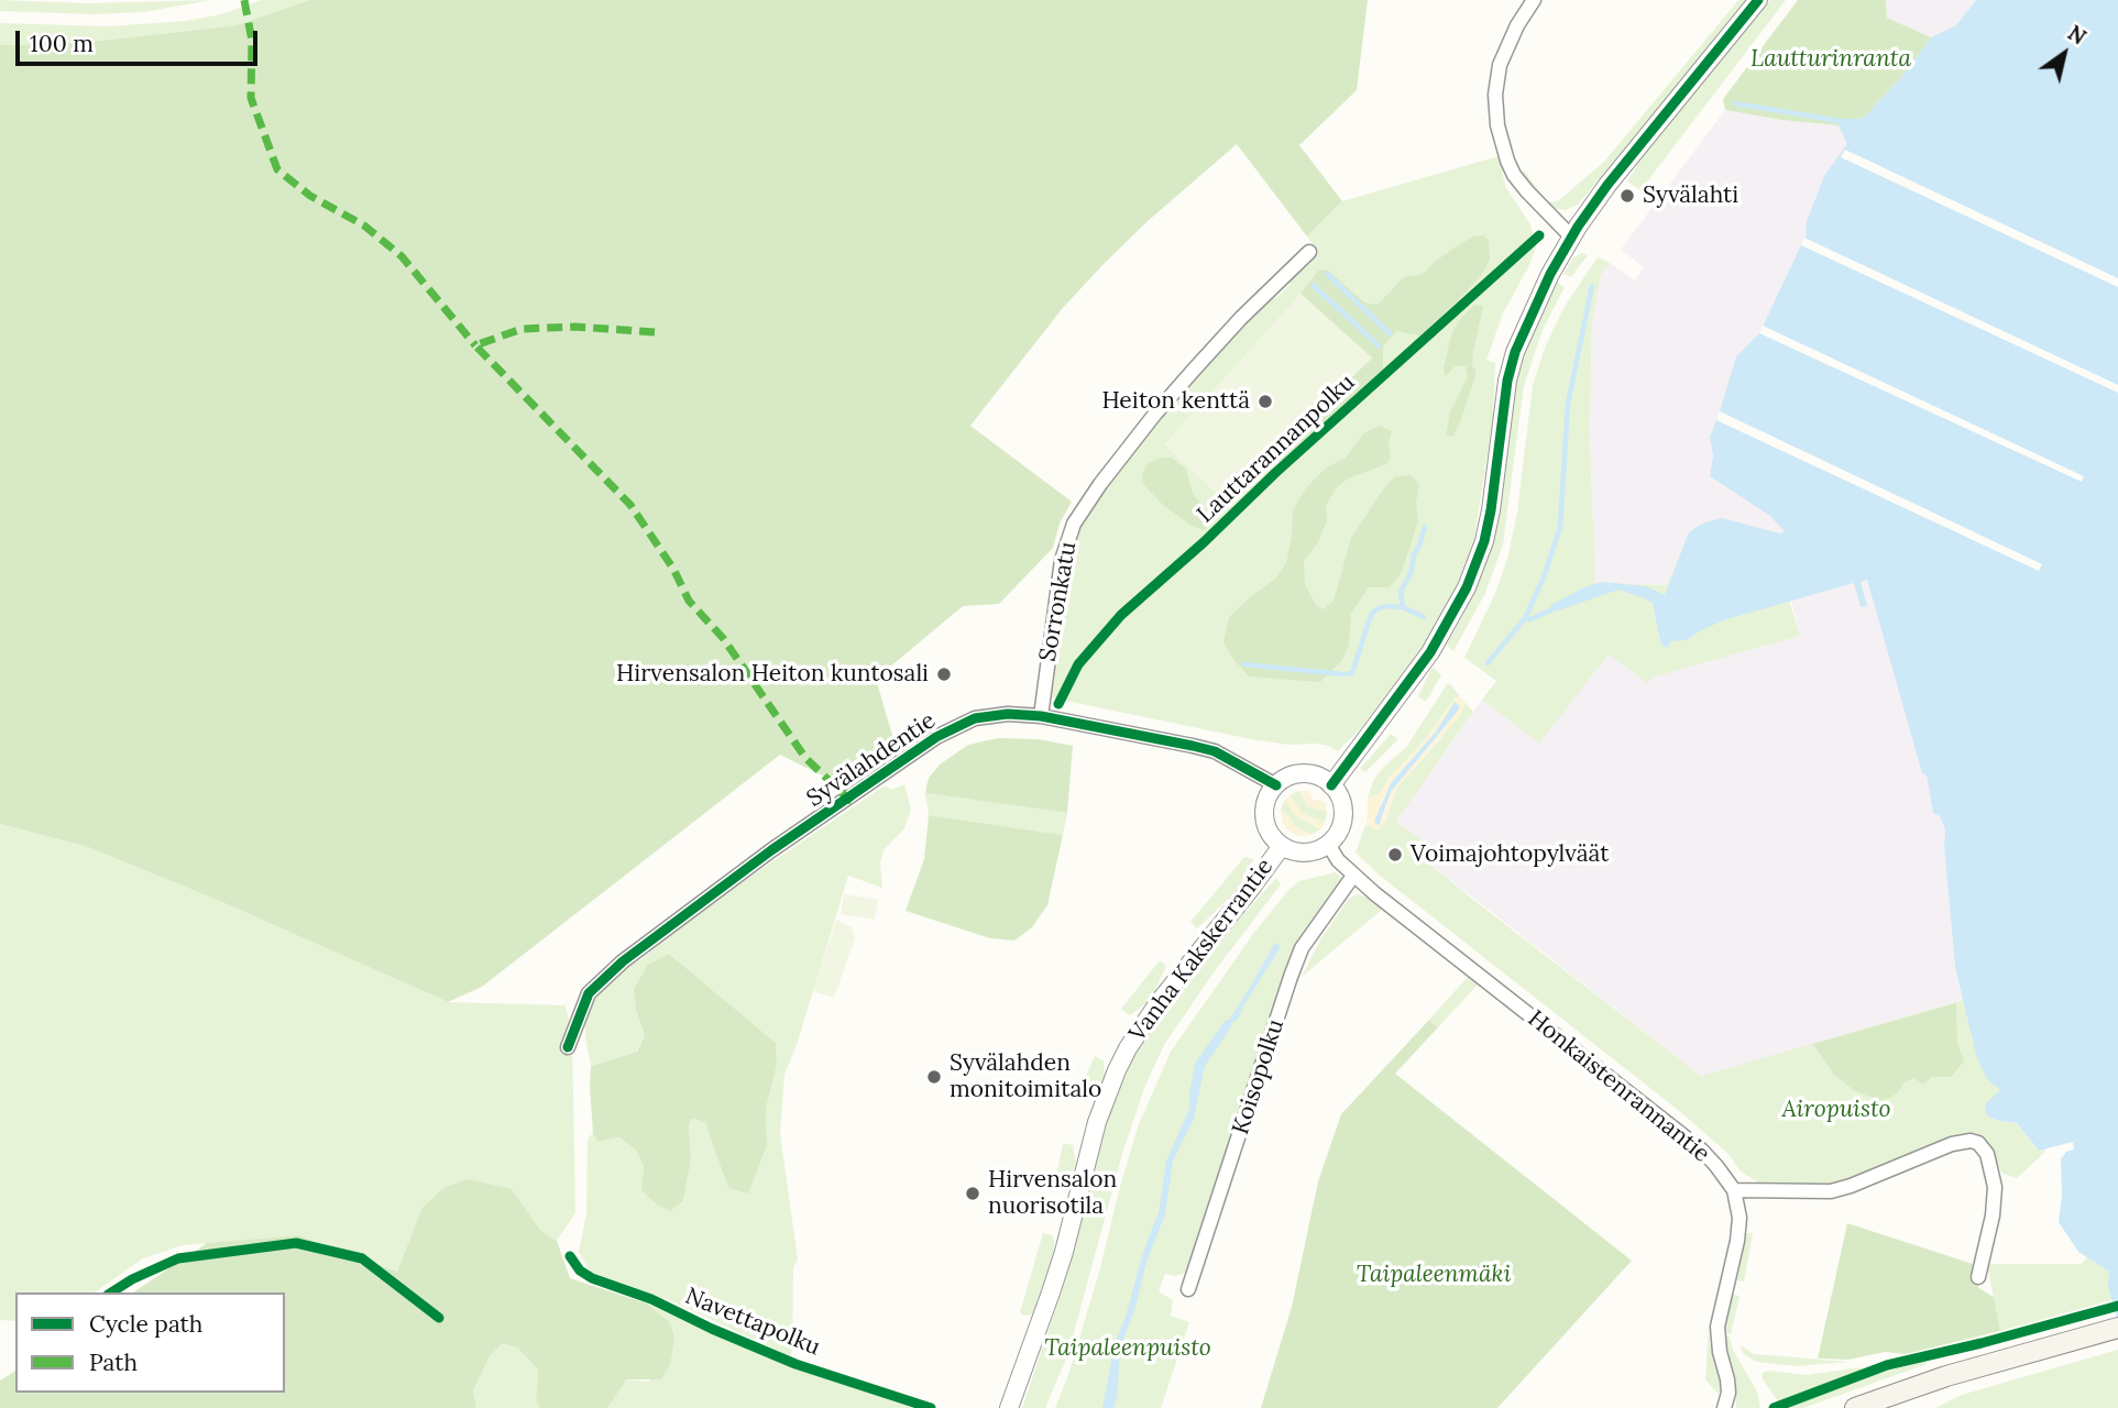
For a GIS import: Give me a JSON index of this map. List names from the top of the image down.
{
  "streets": {
    "street": [
      "Sorronkatu",
      "Syvälahdentie",
      "Vanha Kakskerrantie",
      "Koisopolku",
      "Honkaistenrannantie"
    ],
    "cycle path": ["Lauttarannanpolku", "Navettapolku"]
  },
  "crossings": [
    ["Sorronkatu", "Syvälahdentie"],
    ["Syvälahdentie", "Vanha Kakskerrantie"],
    ["Syvälahdentie", "Honkaistenrannantie"],
    ["Vanha Kakskerrantie", "Honkaistenrannantie"],
    ["Koisopolku", "Honkaistenrannantie"]
  ],
  "parks": [
    "Lautturinranta",
    "Airopuisto",
    "Taipaleenmäki",
    "Taipaleenpuisto"
  ],
  "places": [
    "Syvälahti",
    "Heiton kenttä",
    "Hirvensalon Heiton kuntosali",
    "Voimajohtopylväät",
    "Syvälahden monitoimitalo",
    "Hirvensalon nuorisotila"
  ],
  "legend": ["Cycle path", "Path"],
  "scale_bar": "100 m",
  "north": "top right"
}
